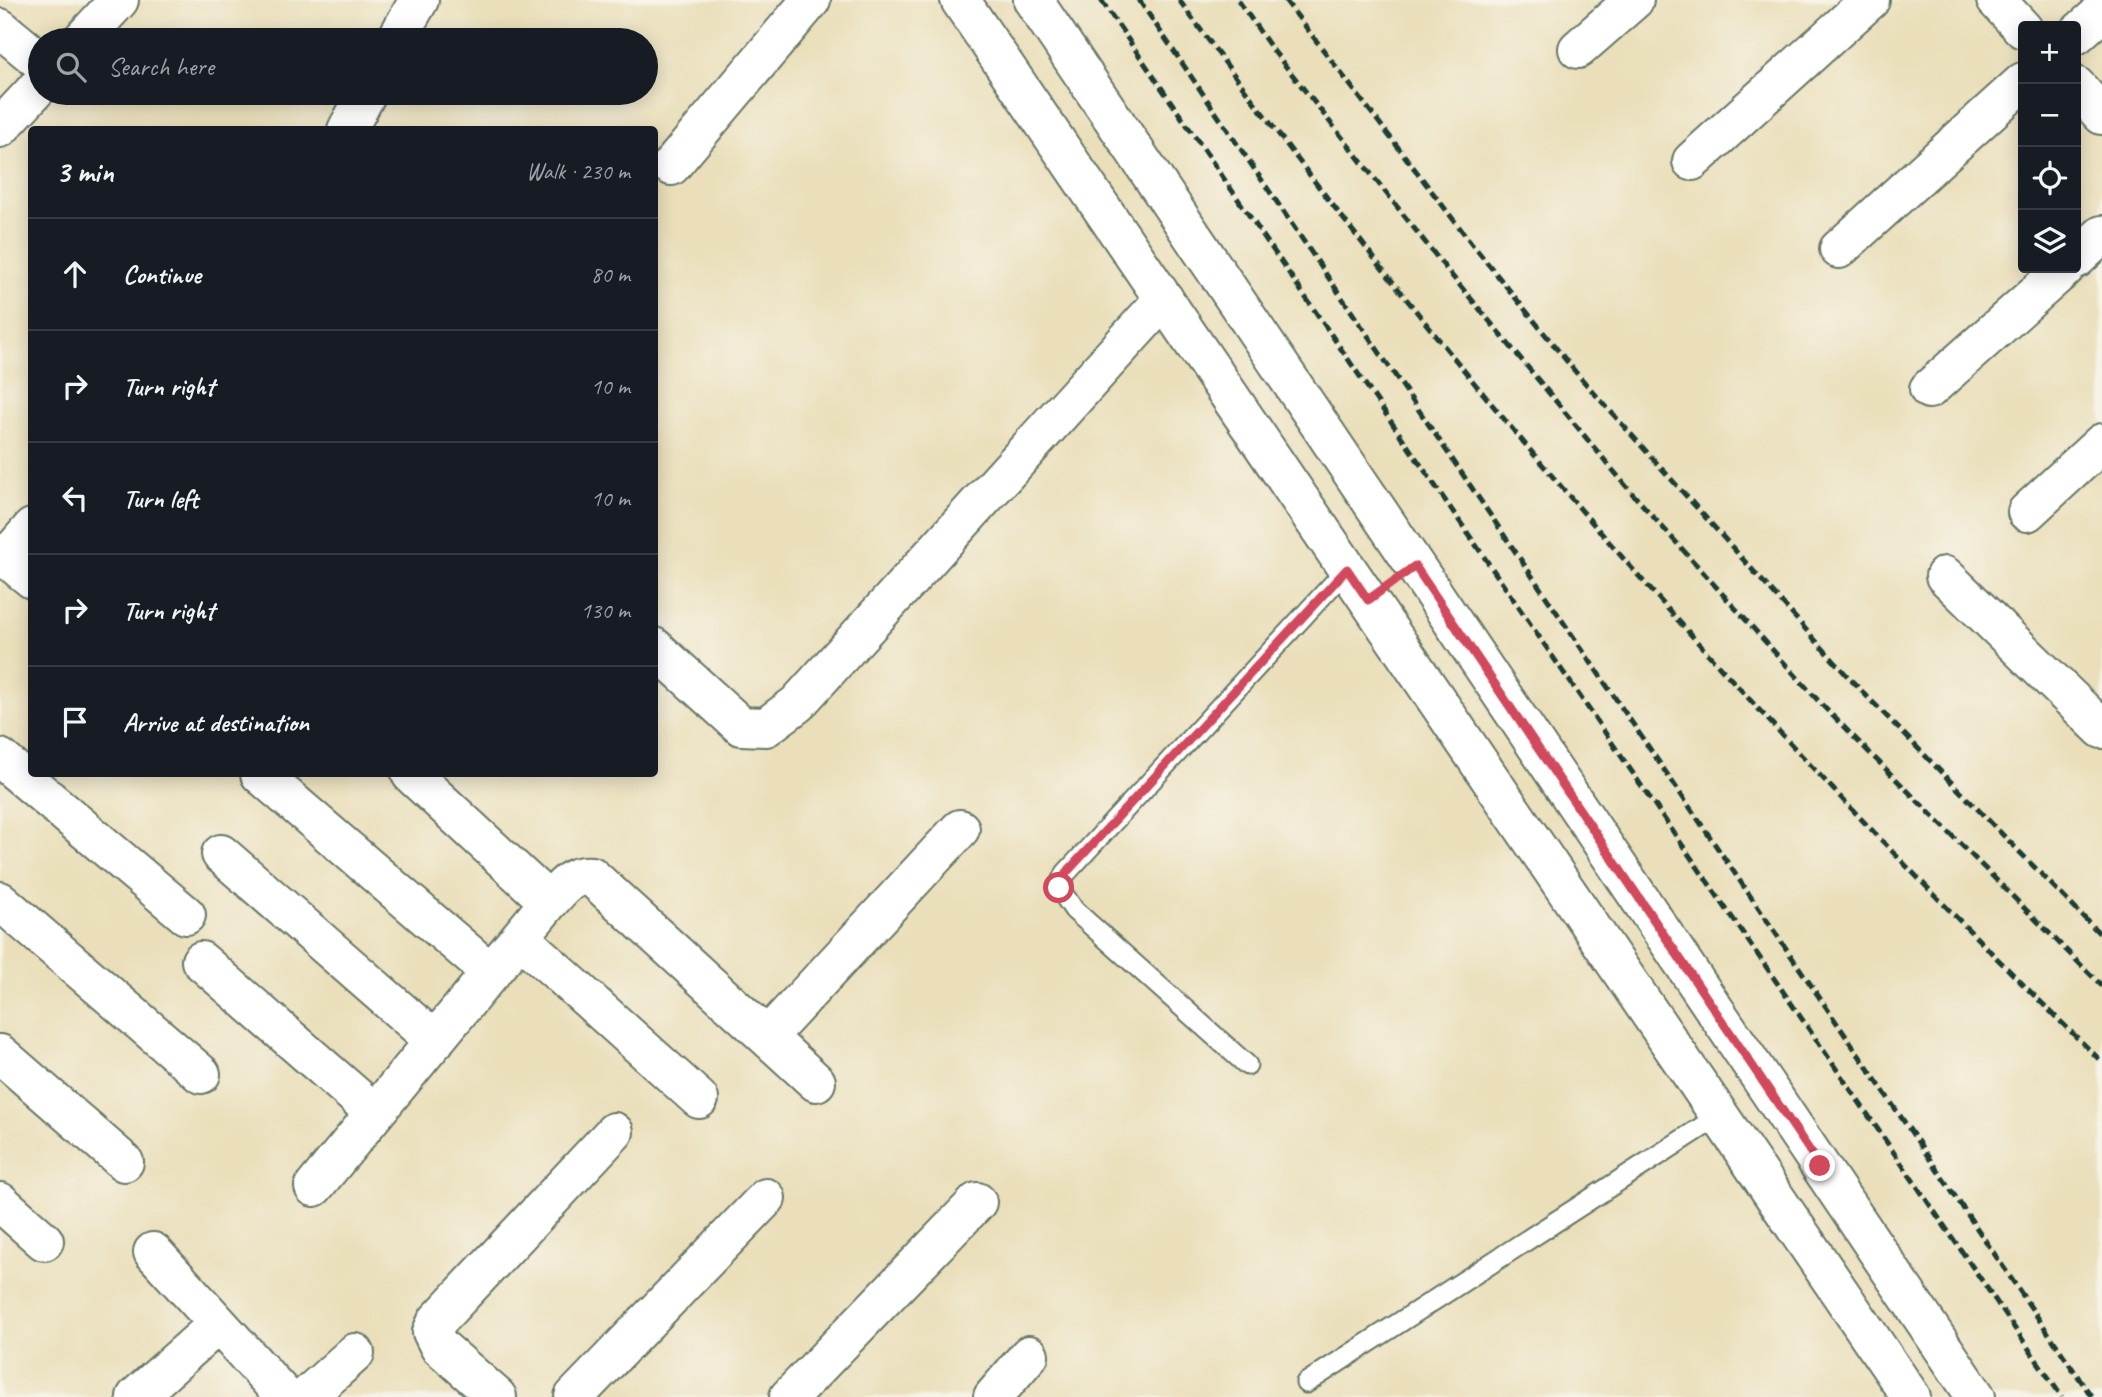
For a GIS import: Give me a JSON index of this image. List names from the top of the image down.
{
  "page": {
    "map_buttons": ["+", "−"],
    "search": "Search here",
    "heading": ["3 min", "Walk · 230 m"],
    "list": [
      ["Continue", "80 m"],
      ["Turn right", "10 m"],
      ["Turn left", "10 m"],
      ["Turn right", "130 m"],
      "Arrive at destination"
    ]
  }
}
